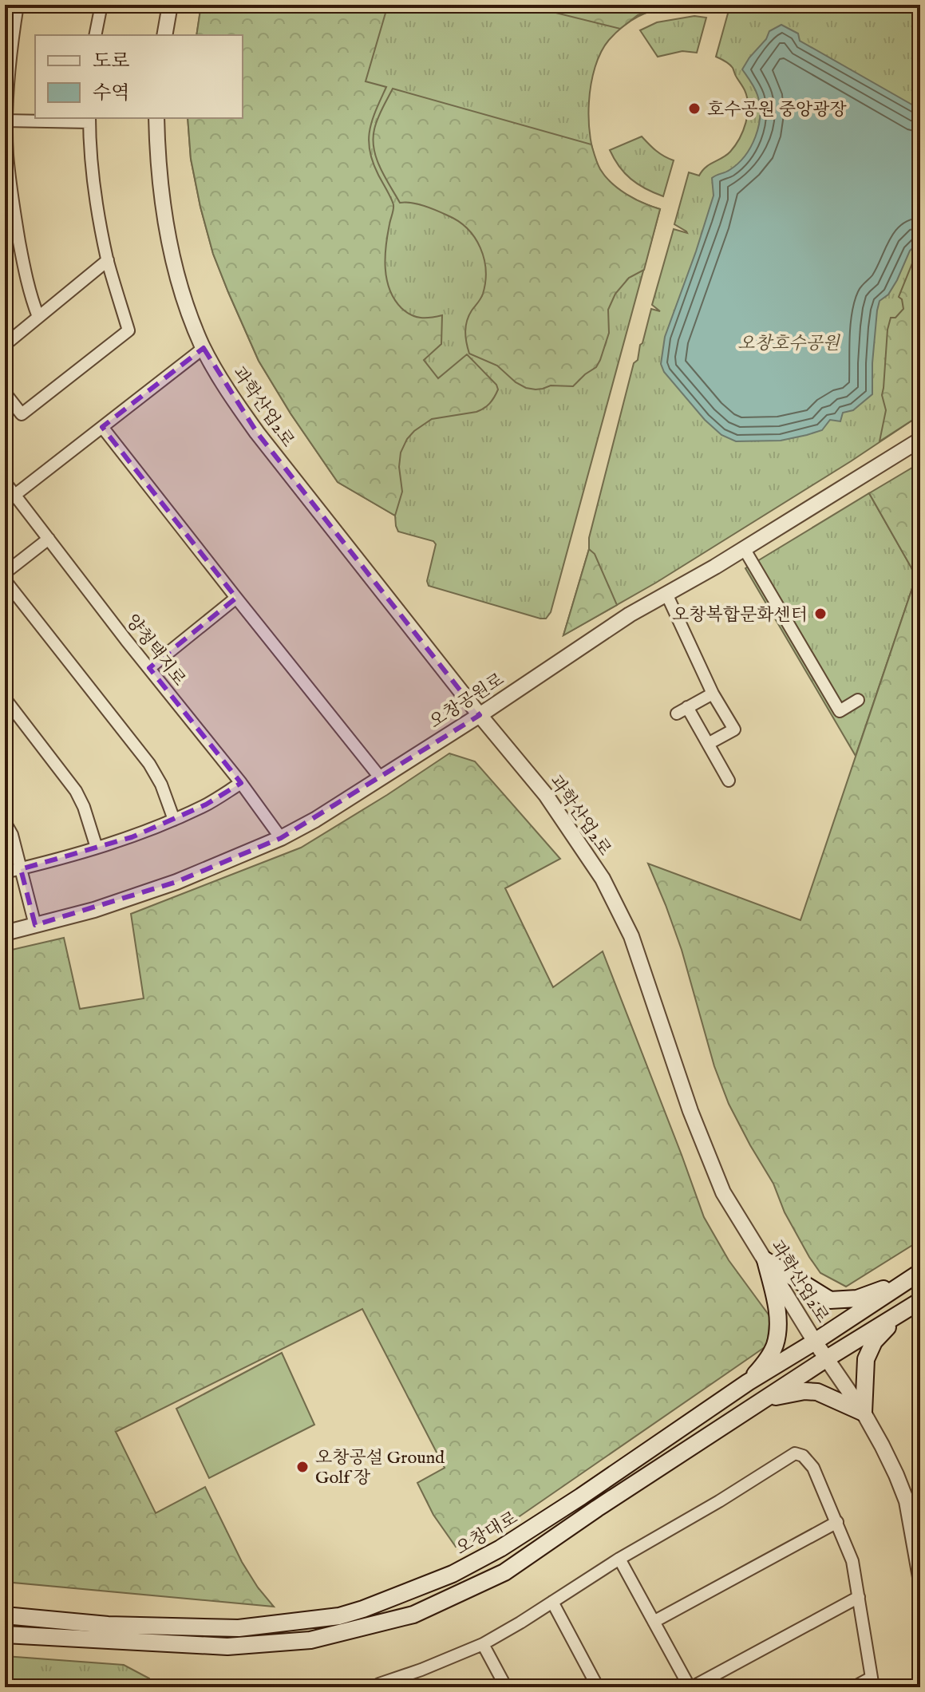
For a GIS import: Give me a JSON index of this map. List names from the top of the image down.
{
  "streets": {
    "main road": ["오창대로"],
    "street": ["과학산업2로", "양청택지로", "오창공원로"]
  },
  "crossings": [
    ["과학산업2로", "오창공원로"],
    ["과학산업2로", "오창대로"],
    ["양청택지로", "오창공원로"]
  ],
  "parks": ["오창호수공원"],
  "places": ["호수공원 중앙광장", "오창복합문화센터", "오창공설 Ground Golf 장"],
  "legend": ["도로", "수역"]
}
